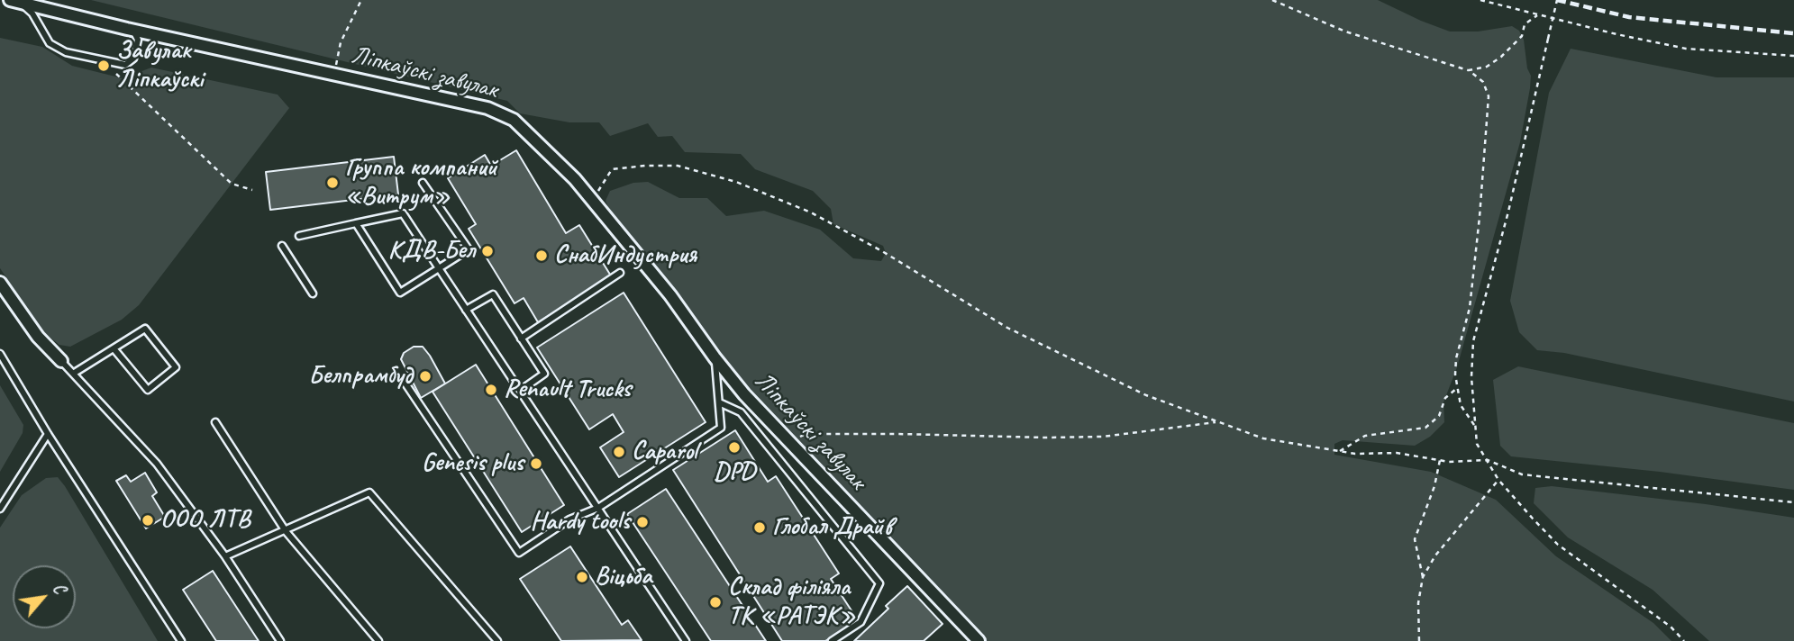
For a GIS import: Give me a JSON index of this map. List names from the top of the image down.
{
  "streets": {
    "street": ["Ліпкаўскі завулак"]
  },
  "places": [
    "Завулак Ліпкаўскі",
    "Группа компаний «Витрум»",
    "КДВ-Бел",
    "СнабИндустрия",
    "Белпрамбуд",
    "Renault Trucks",
    "DPD",
    "Caparol",
    "Genesis plus",
    "ООО ЛТВ",
    "Hardy tools",
    "Глобал Драйв",
    "Віцьба",
    "Склад філіяла ТК «РАТЭК»"
  ],
  "north": "top right"
}
